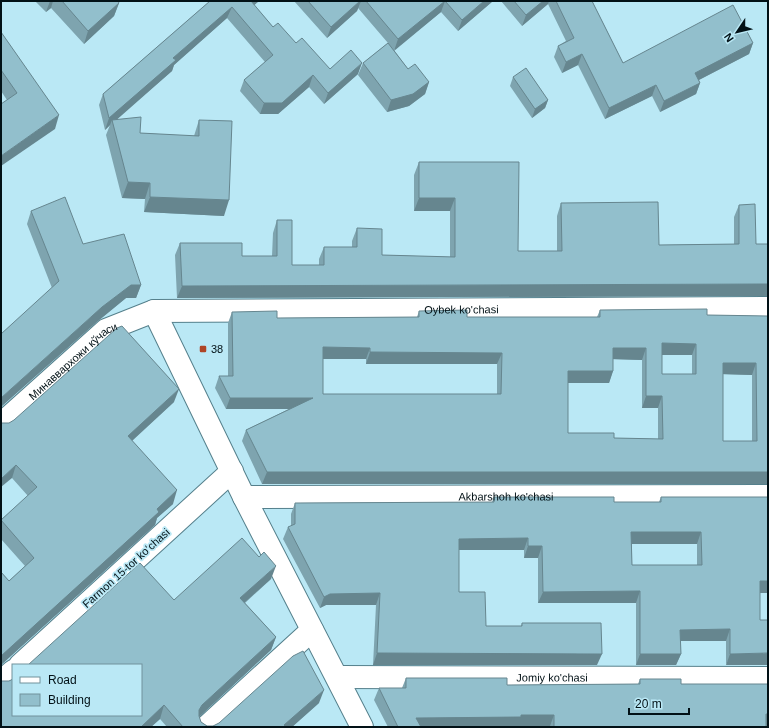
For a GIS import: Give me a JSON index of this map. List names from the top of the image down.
{
  "streets": {
    "street": [
      "Oybek ko'chasi",
      "Минаввархожи кўчаси",
      "Akbarshoh ko'chasi",
      "Farmon 15-tor koʻchasi",
      "Jomiy ko'chasi"
    ]
  },
  "crossings": [
    ["Oybek ko'chasi", "Минаввархожи кўчаси"]
  ],
  "places": {
    "transit": ["38"]
  },
  "legend": ["Road", "Building"],
  "scale_bar": "20 m",
  "north": "bottom left"
}
